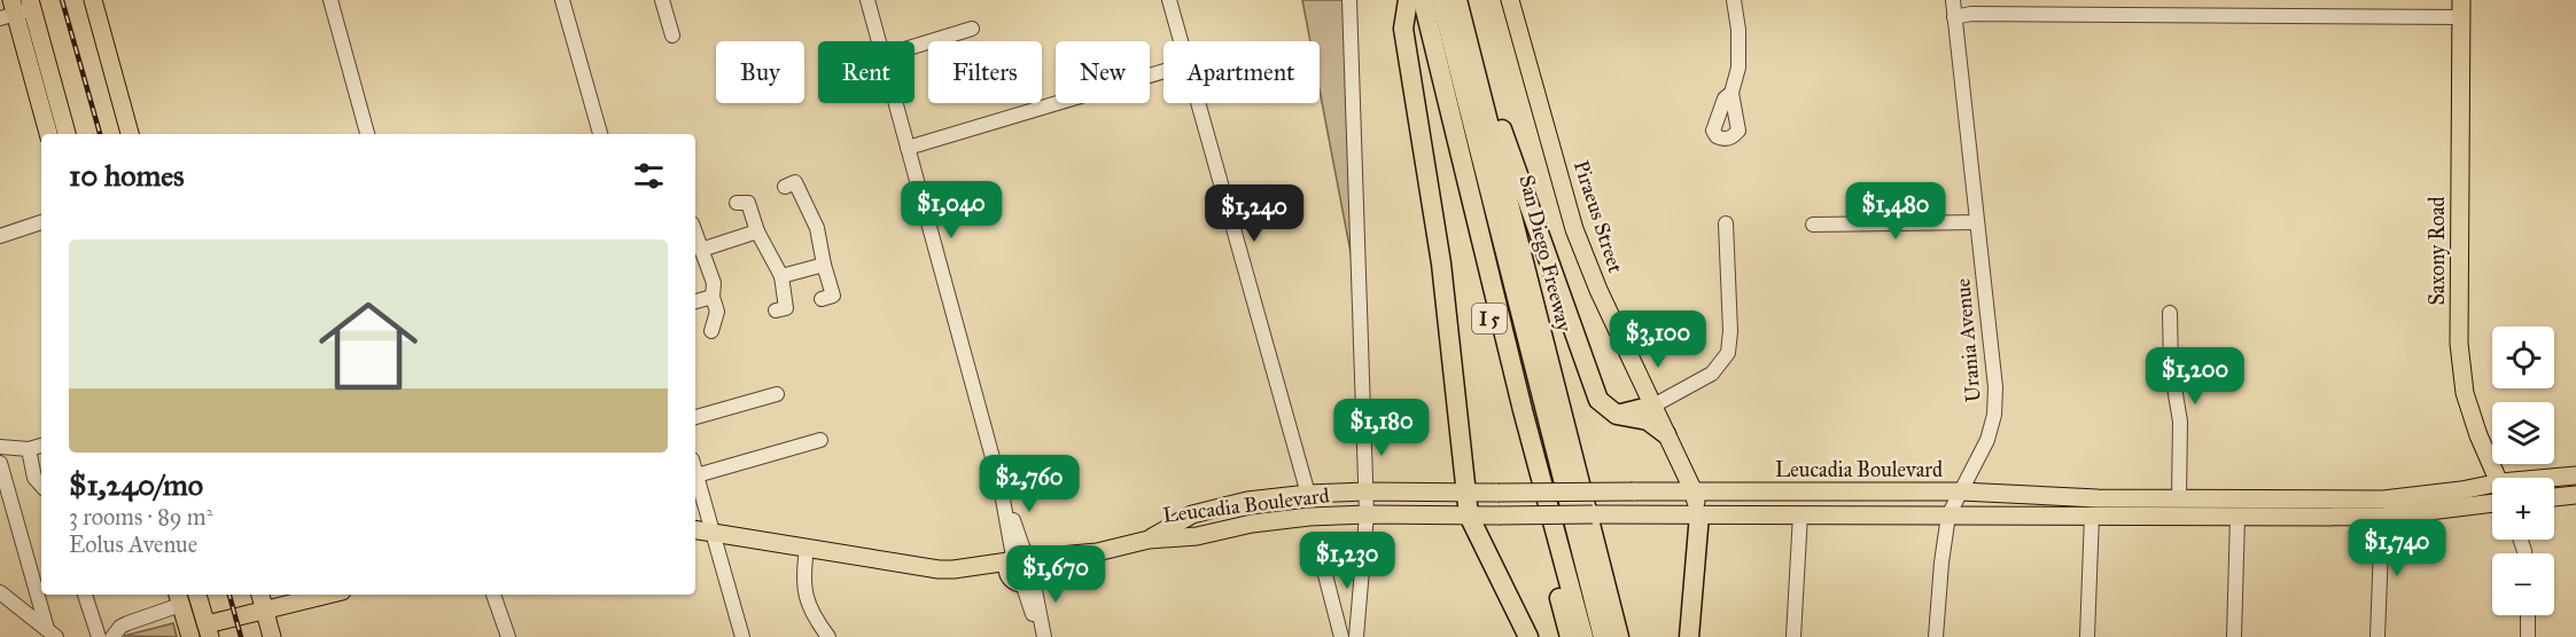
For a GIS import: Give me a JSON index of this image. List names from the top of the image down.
{
  "streets": {
    "highway": ["San Diego Freeway", "I 5"],
    "main road": ["Piraeus Street", "Saxony Road", "Leucadia Boulevard"],
    "street": ["Urania Avenue"]
  },
  "crossings": [
    ["Piraeus Street", "Leucadia Boulevard"],
    ["Urania Avenue", "Leucadia Boulevard"]
  ],
  "page": {
    "chip": [
      "Buy",
      "Rent",
      "Filters",
      "New",
      "Apartment"
    ],
    "heading": "10 homes",
    "price": [
      "$1,040",
      "$1,480",
      "$1,240",
      "$3,100",
      "$1,200",
      "$1,180",
      "$2,760",
      "$1,740",
      "$1,230",
      "$1,670"
    ],
    "list": [
      {
        "name": "$1,240/mo",
        "note": "3 rooms · 89 m² · Eolus Avenue"
      }
    ],
    "map_buttons": ["+", "−"]
  }
}
